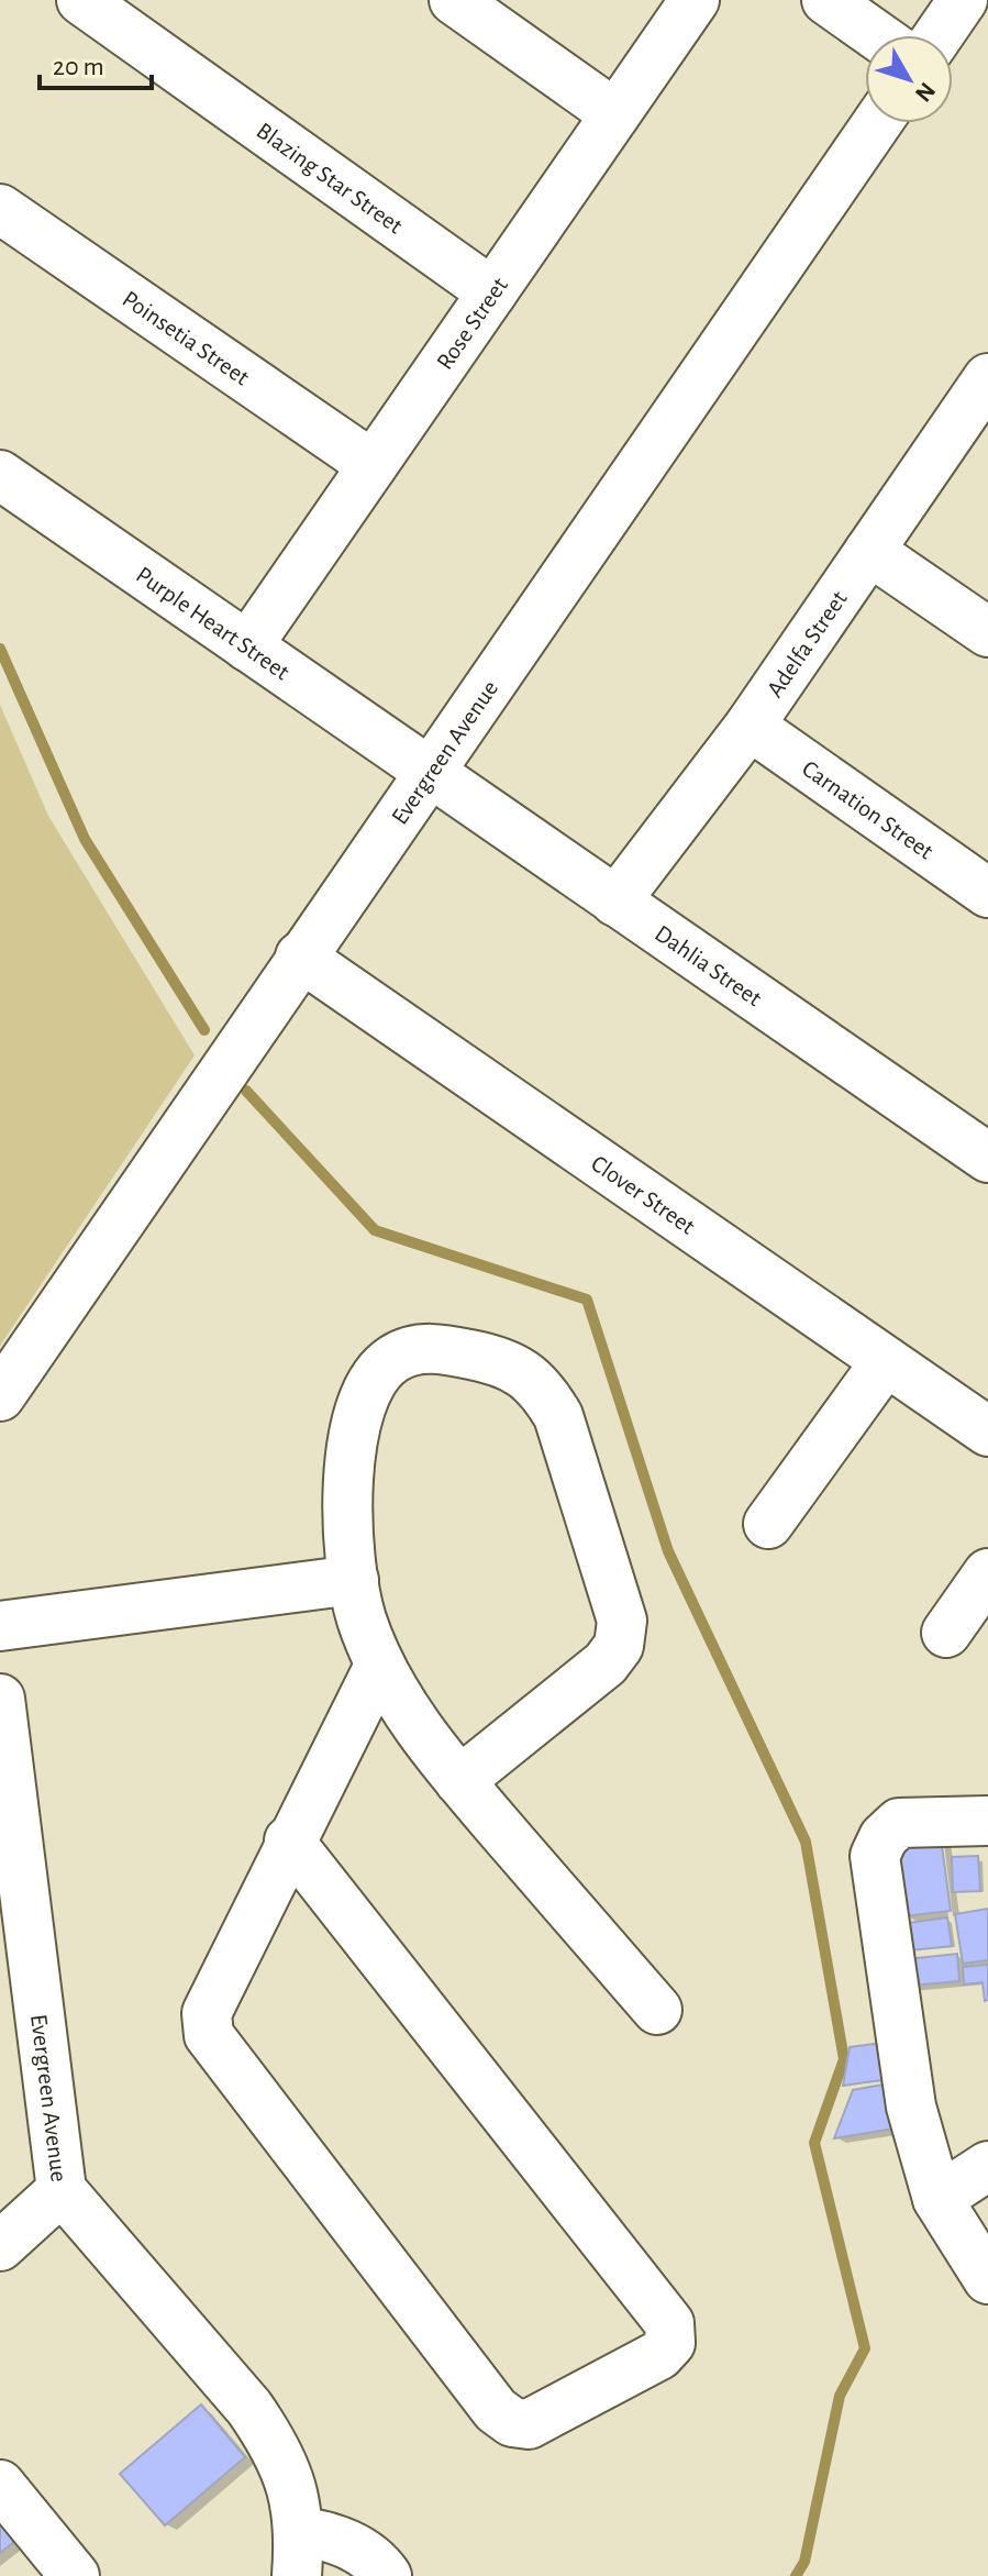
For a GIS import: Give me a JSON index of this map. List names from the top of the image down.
{
  "streets": {
    "street": [
      "Blazing Star Street",
      "Rose Street",
      "Poinsetia Street",
      "Purple Heart Street",
      "Adelfa Street",
      "Evergreen Avenue",
      "Carnation Street",
      "Dahlia Street",
      "Clover Street"
    ]
  },
  "crossings": [
    ["Blazing Star Street", "Rose Street"],
    ["Rose Street", "Poinsetia Street"],
    ["Rose Street", "Purple Heart Street"],
    ["Purple Heart Street", "Evergreen Avenue"],
    ["Purple Heart Street", "Dahlia Street"],
    ["Adelfa Street", "Carnation Street"],
    ["Adelfa Street", "Dahlia Street"],
    ["Evergreen Avenue", "Dahlia Street"],
    ["Evergreen Avenue", "Clover Street"]
  ],
  "scale_bar": "20 m",
  "north": "bottom right"
}
